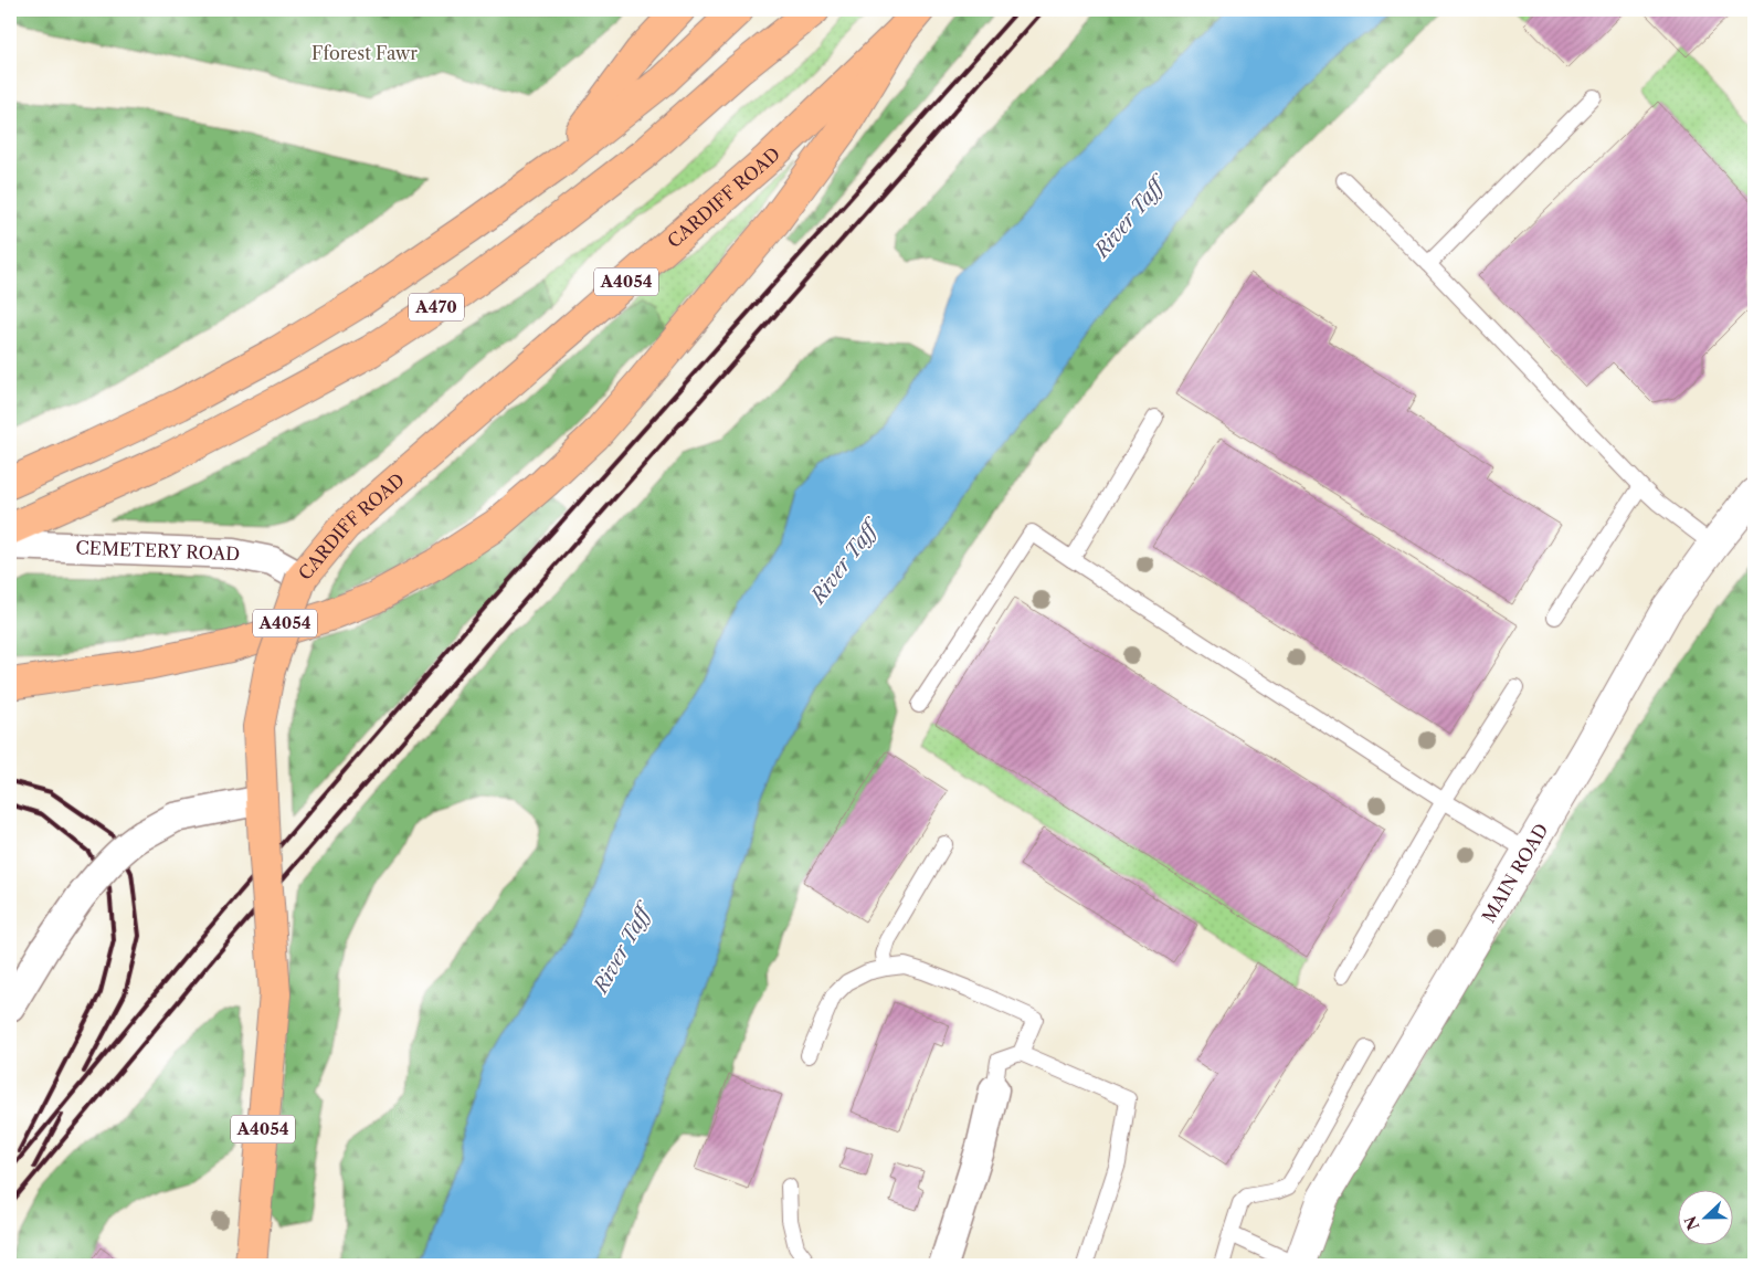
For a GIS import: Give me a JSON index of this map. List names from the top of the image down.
{
  "streets": {
    "main road": ["CARDIFF ROAD", "A4054", "A470"],
    "street": ["CEMETERY ROAD", "MAIN ROAD"]
  },
  "crossings": [
    ["CARDIFF ROAD", "CEMETERY ROAD"]
  ],
  "water": ["River Taff"],
  "parks": ["Fforest Fawr"],
  "north": "left"
}
